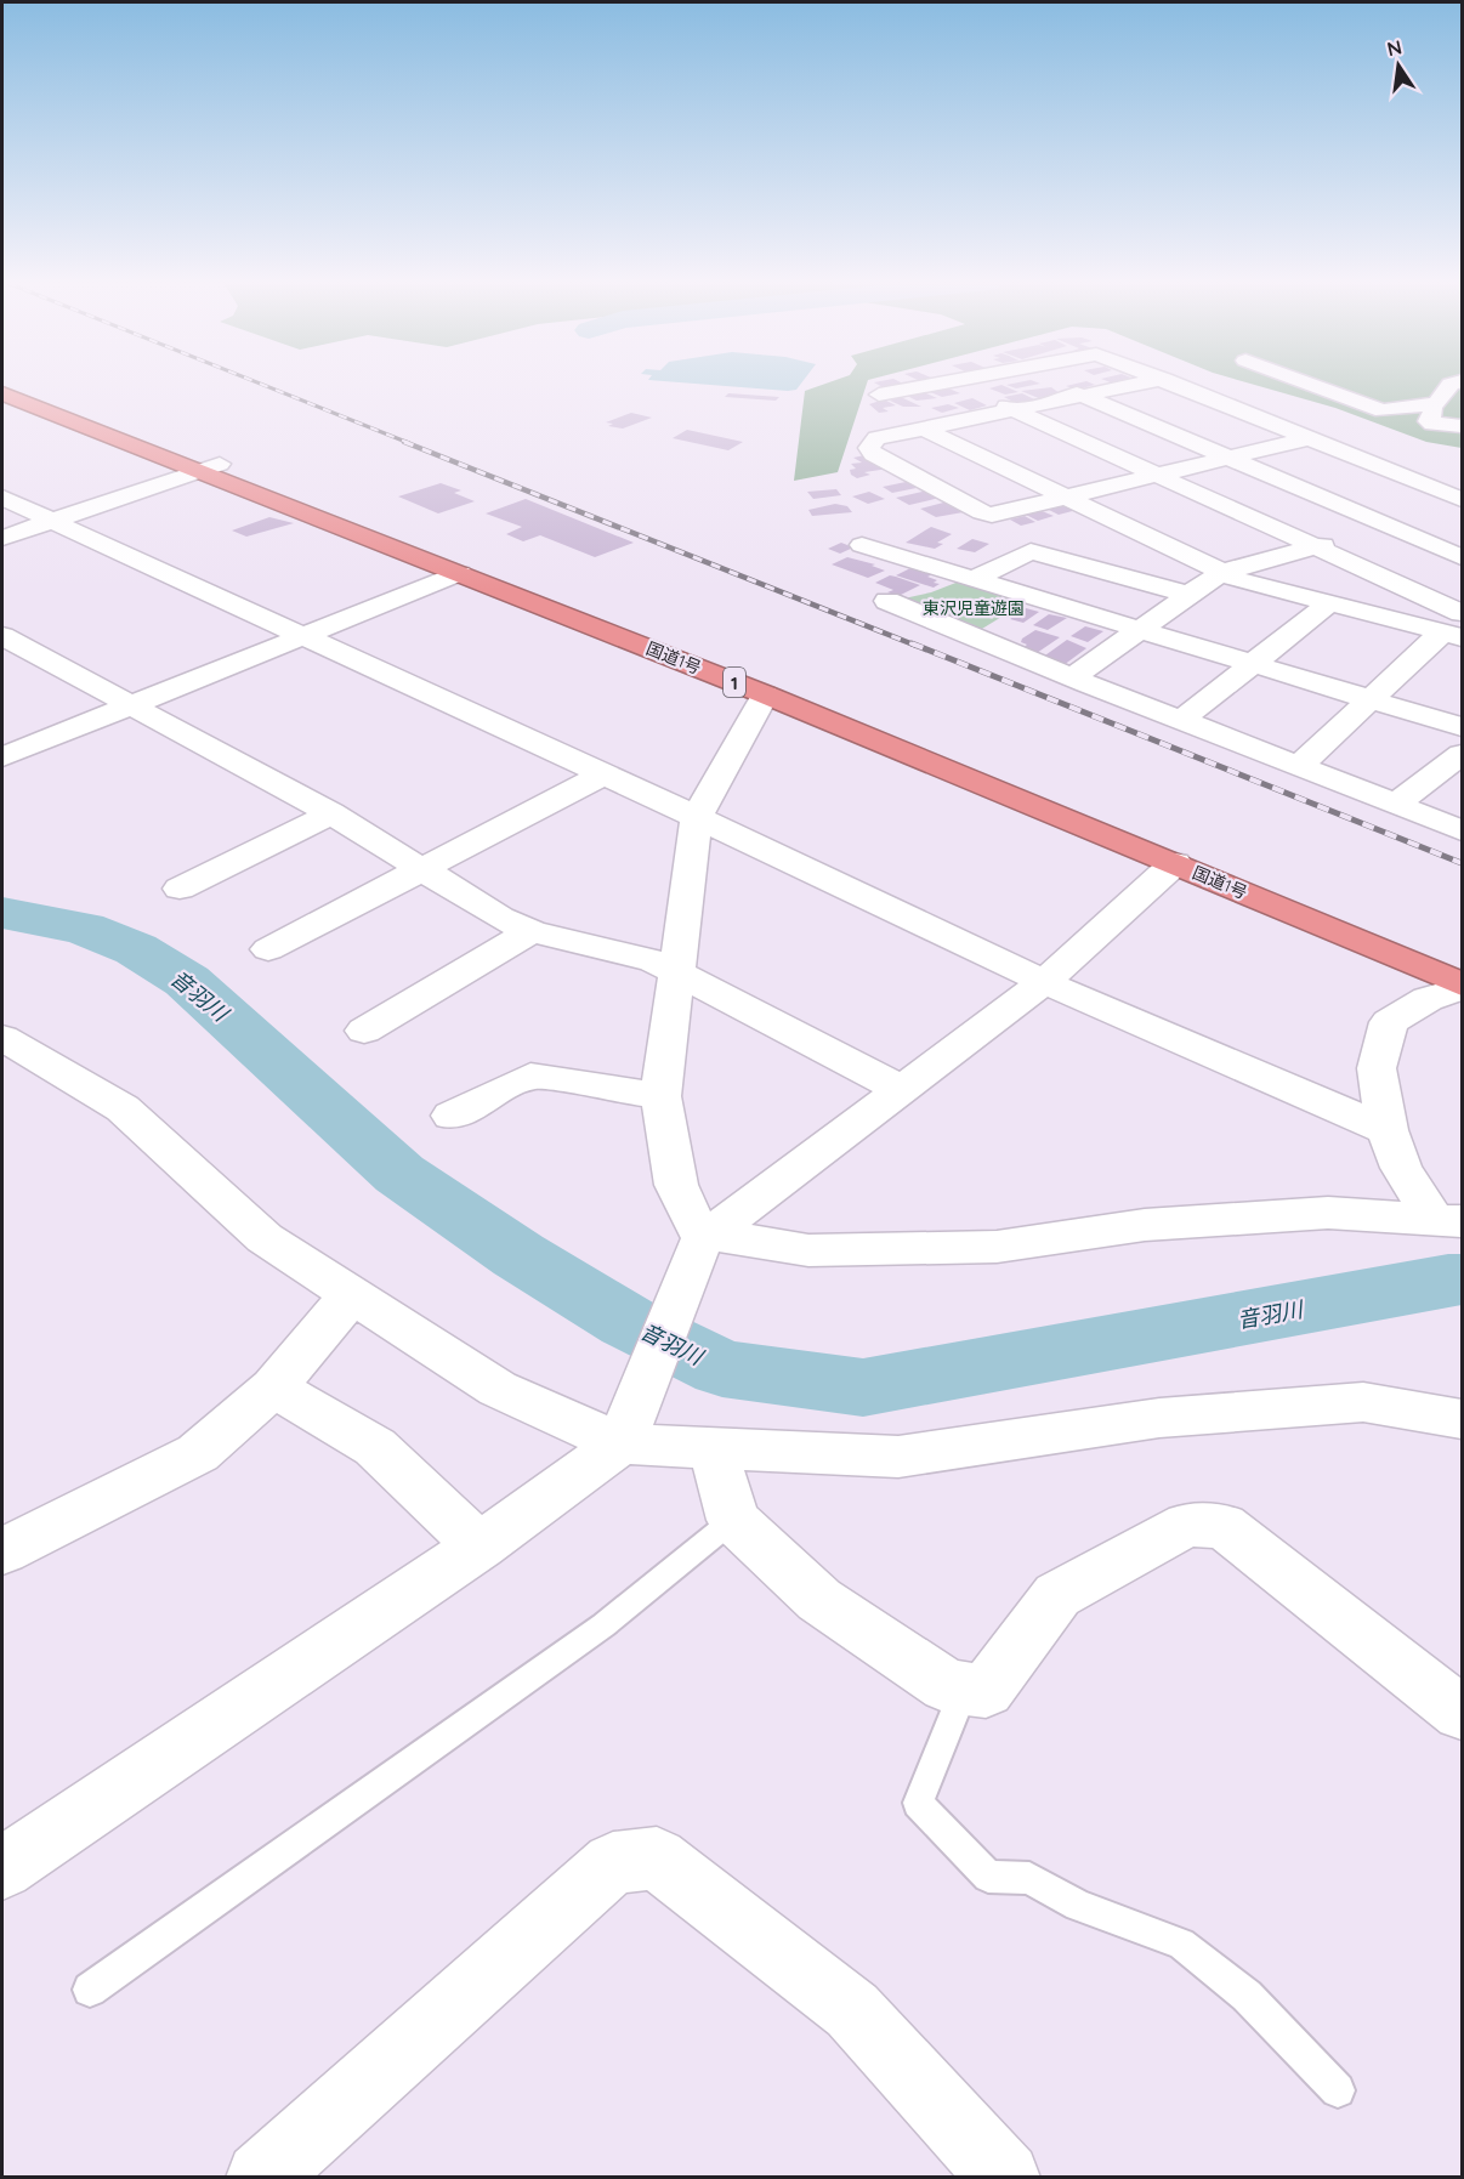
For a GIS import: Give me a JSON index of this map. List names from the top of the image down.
{
  "streets": {
    "highway": ["国道1号", "1"]
  },
  "water": ["音羽川"],
  "parks": ["東沢児童遊園"],
  "north": "top"
}
